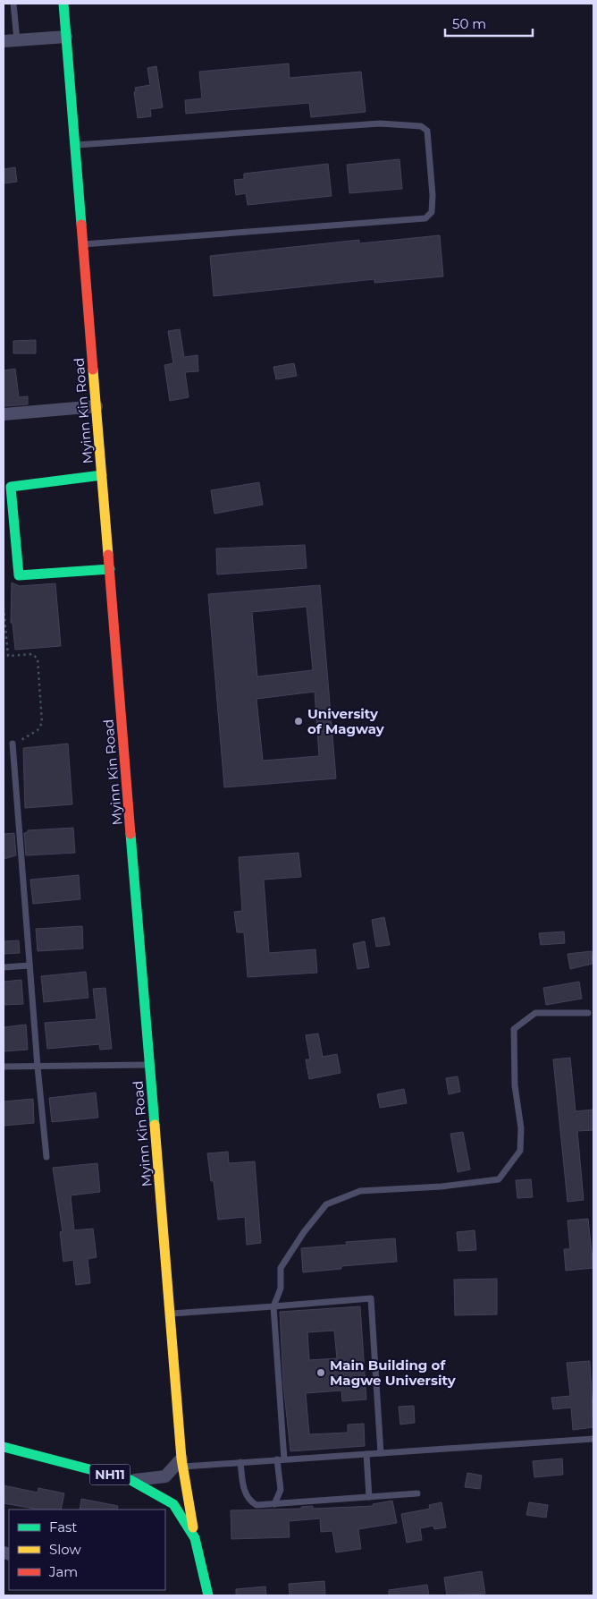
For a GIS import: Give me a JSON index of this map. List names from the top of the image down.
{
  "streets": {
    "main road": ["Myinn Kin Road", "NH11"]
  },
  "crossings": [
    ["Myinn Kin Road", "NH11"]
  ],
  "places": ["University of Magway", "Main Building of Magwe University"],
  "legend": ["Fast", "Slow", "Jam"],
  "scale_bar": "50 m"
}
